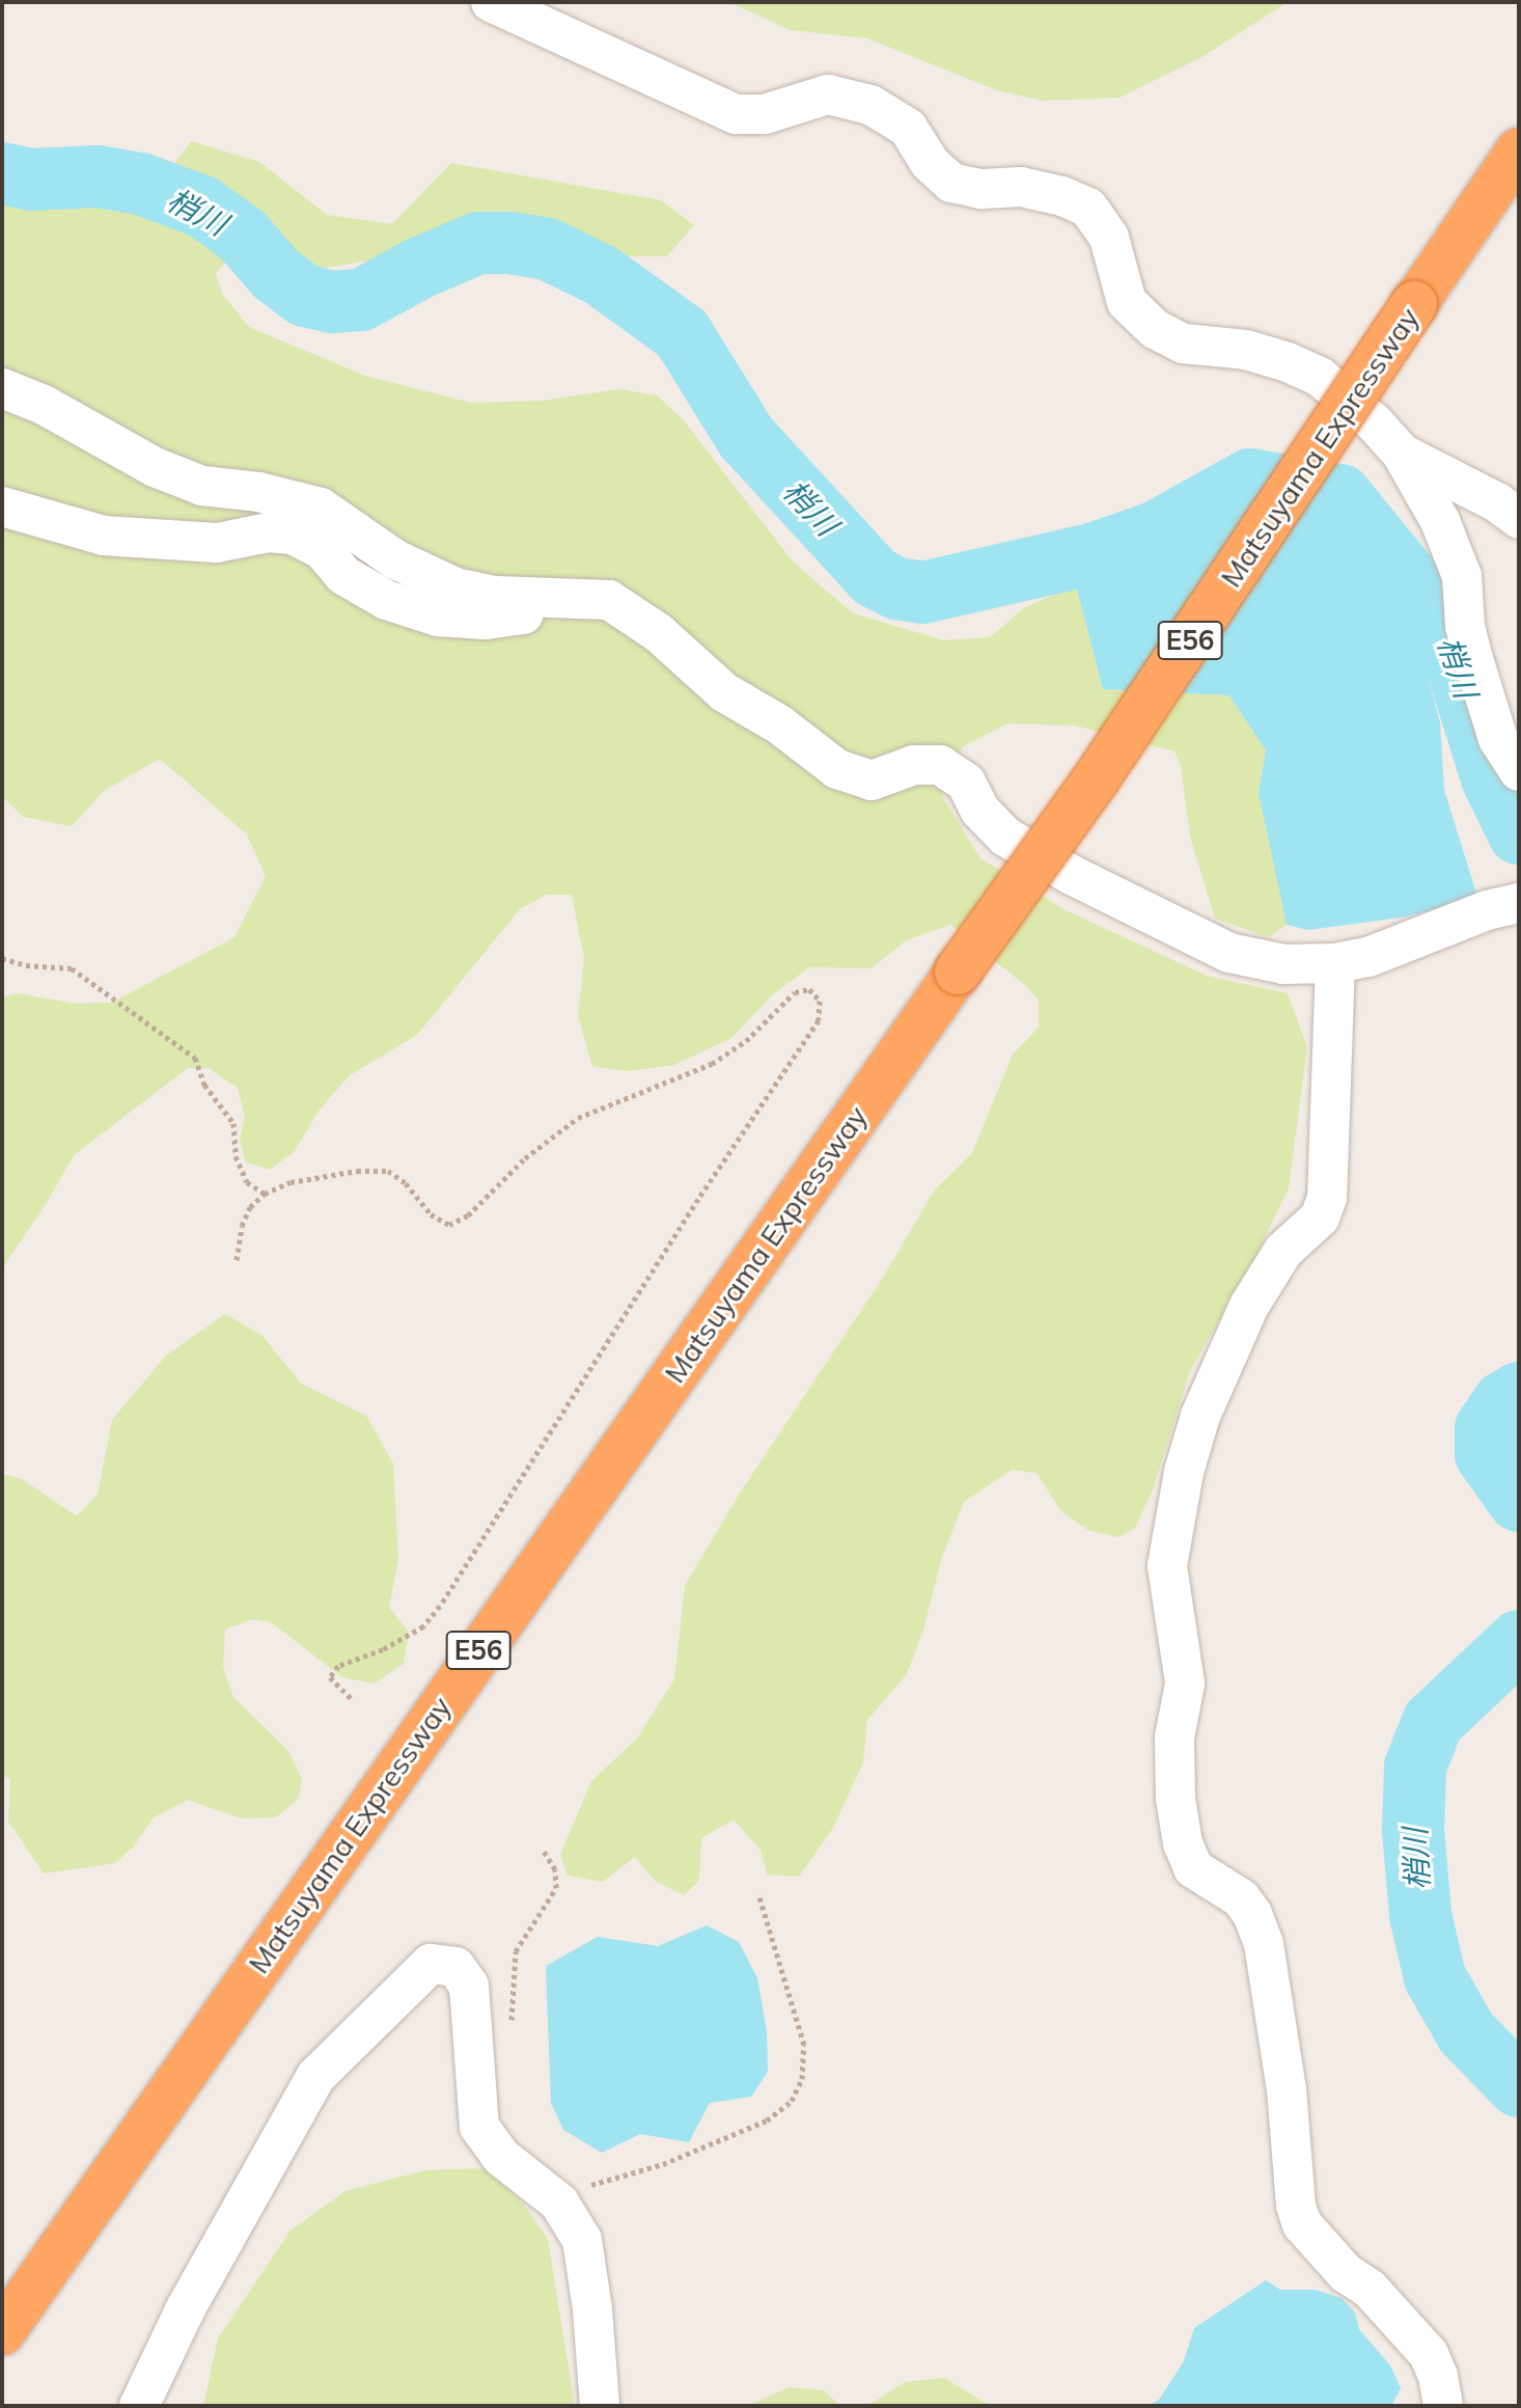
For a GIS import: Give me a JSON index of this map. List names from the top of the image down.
{
  "streets": {
    "highway": ["Matsuyama Expressway", "E56"]
  },
  "water": ["梢川"]
}
